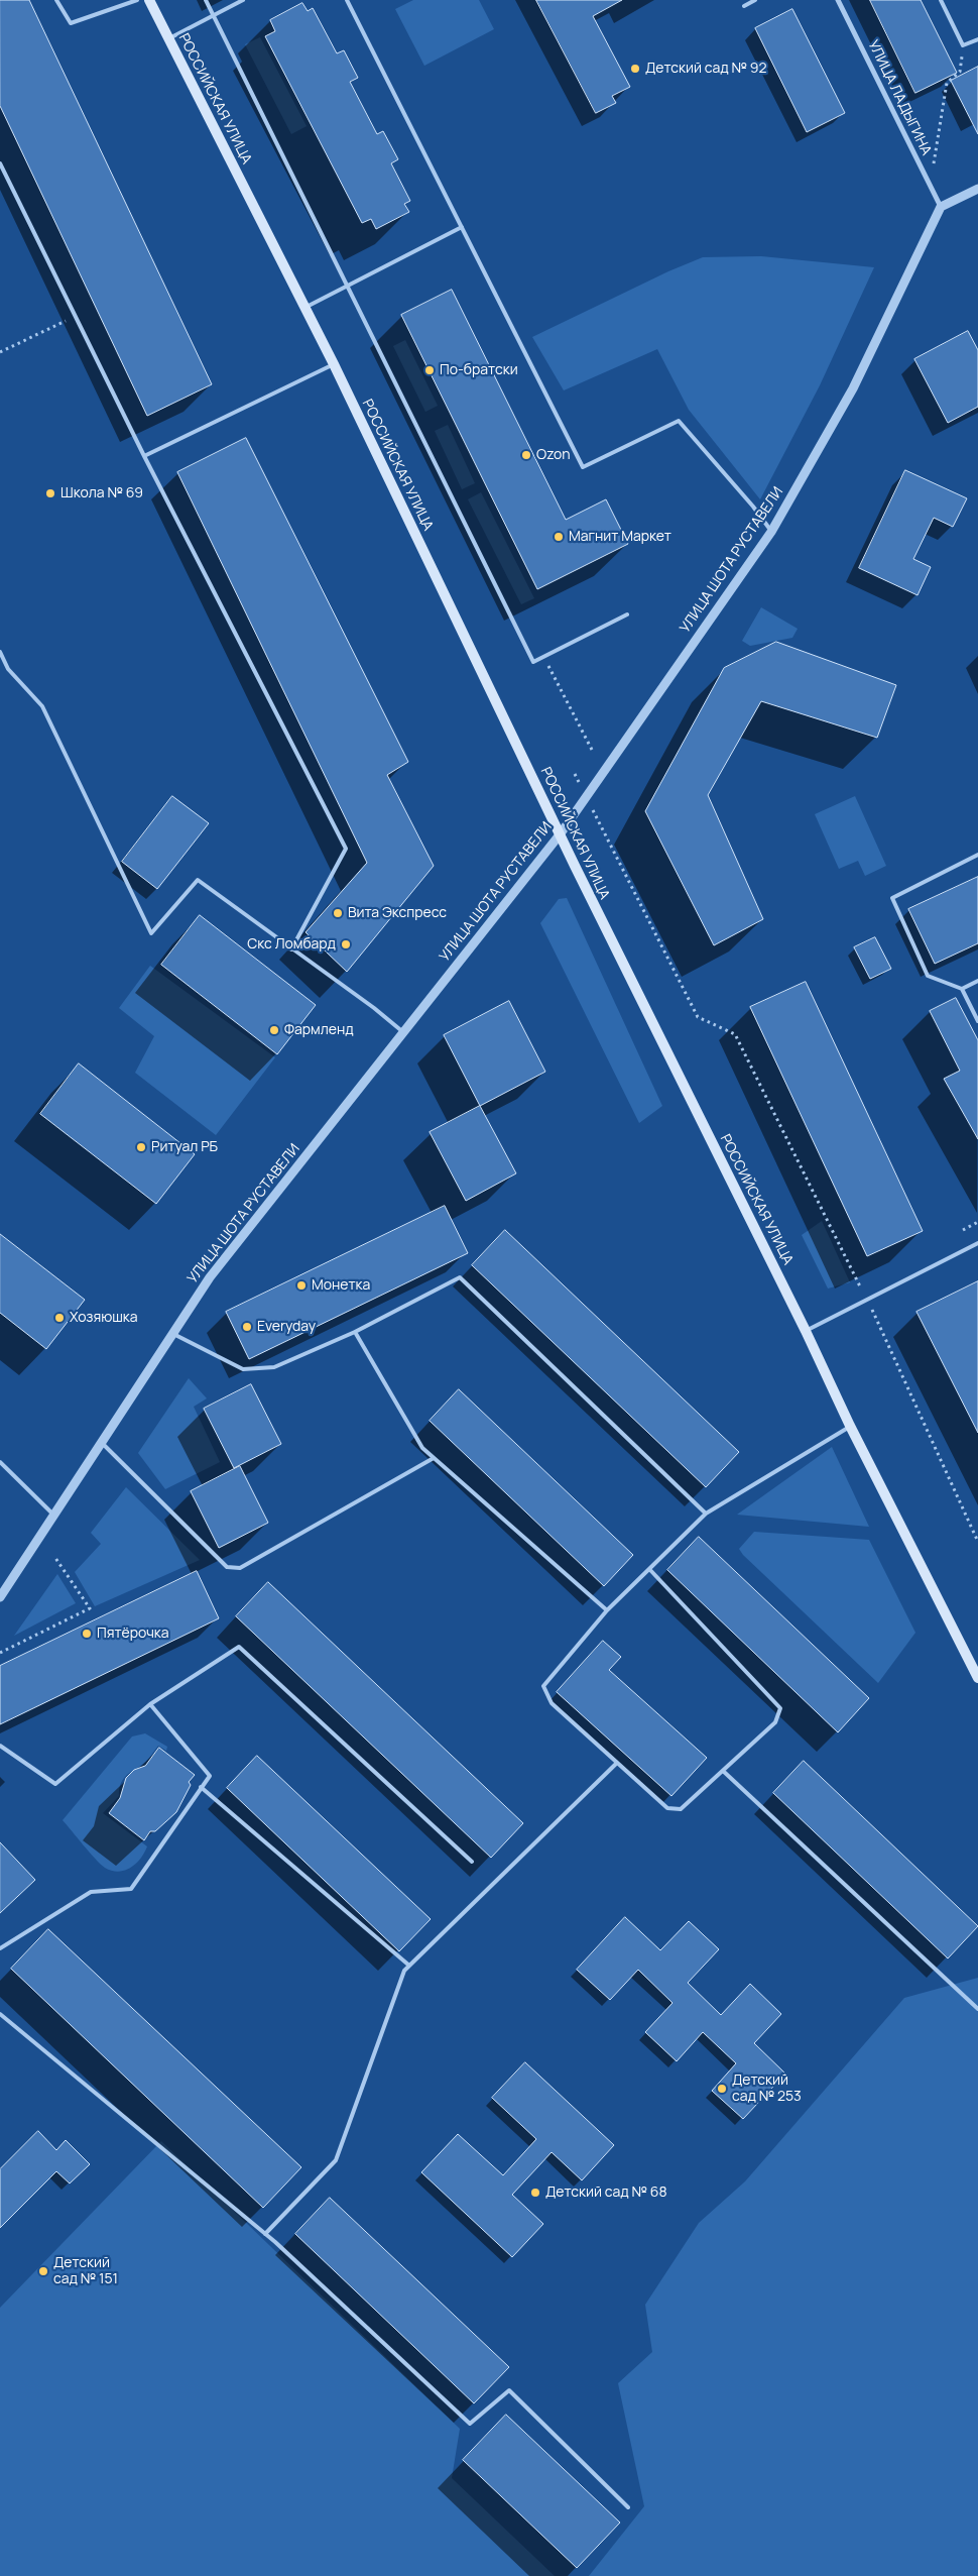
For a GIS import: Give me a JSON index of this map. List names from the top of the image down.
{
  "streets": {
    "main road": ["РОССИЙСКАЯ УЛИЦА"],
    "street": ["УЛИЦА ЛАДЫГИНА", "УЛИЦА ШОТА РУСТАВЕЛИ"]
  },
  "crossings": [
    ["УЛИЦА ЛАДЫГИНА", "УЛИЦА ШОТА РУСТАВЕЛИ"],
    ["РОССИЙСКАЯ УЛИЦА", "УЛИЦА ШОТА РУСТАВЕЛИ"]
  ],
  "places": [
    "Детский сад № 92",
    "По-братски",
    "Ozon",
    "Школа № 69",
    "Магнит Маркет",
    "Вита Экспресс",
    "Скс Ломбард",
    "Фармленд",
    "Ритуал РБ",
    "Монетка",
    "Хозяюшка",
    "Everyday",
    "Пятёрочка",
    "Детский сад № 253",
    "Детский сад № 68",
    "Детский сад № 151"
  ]
}
